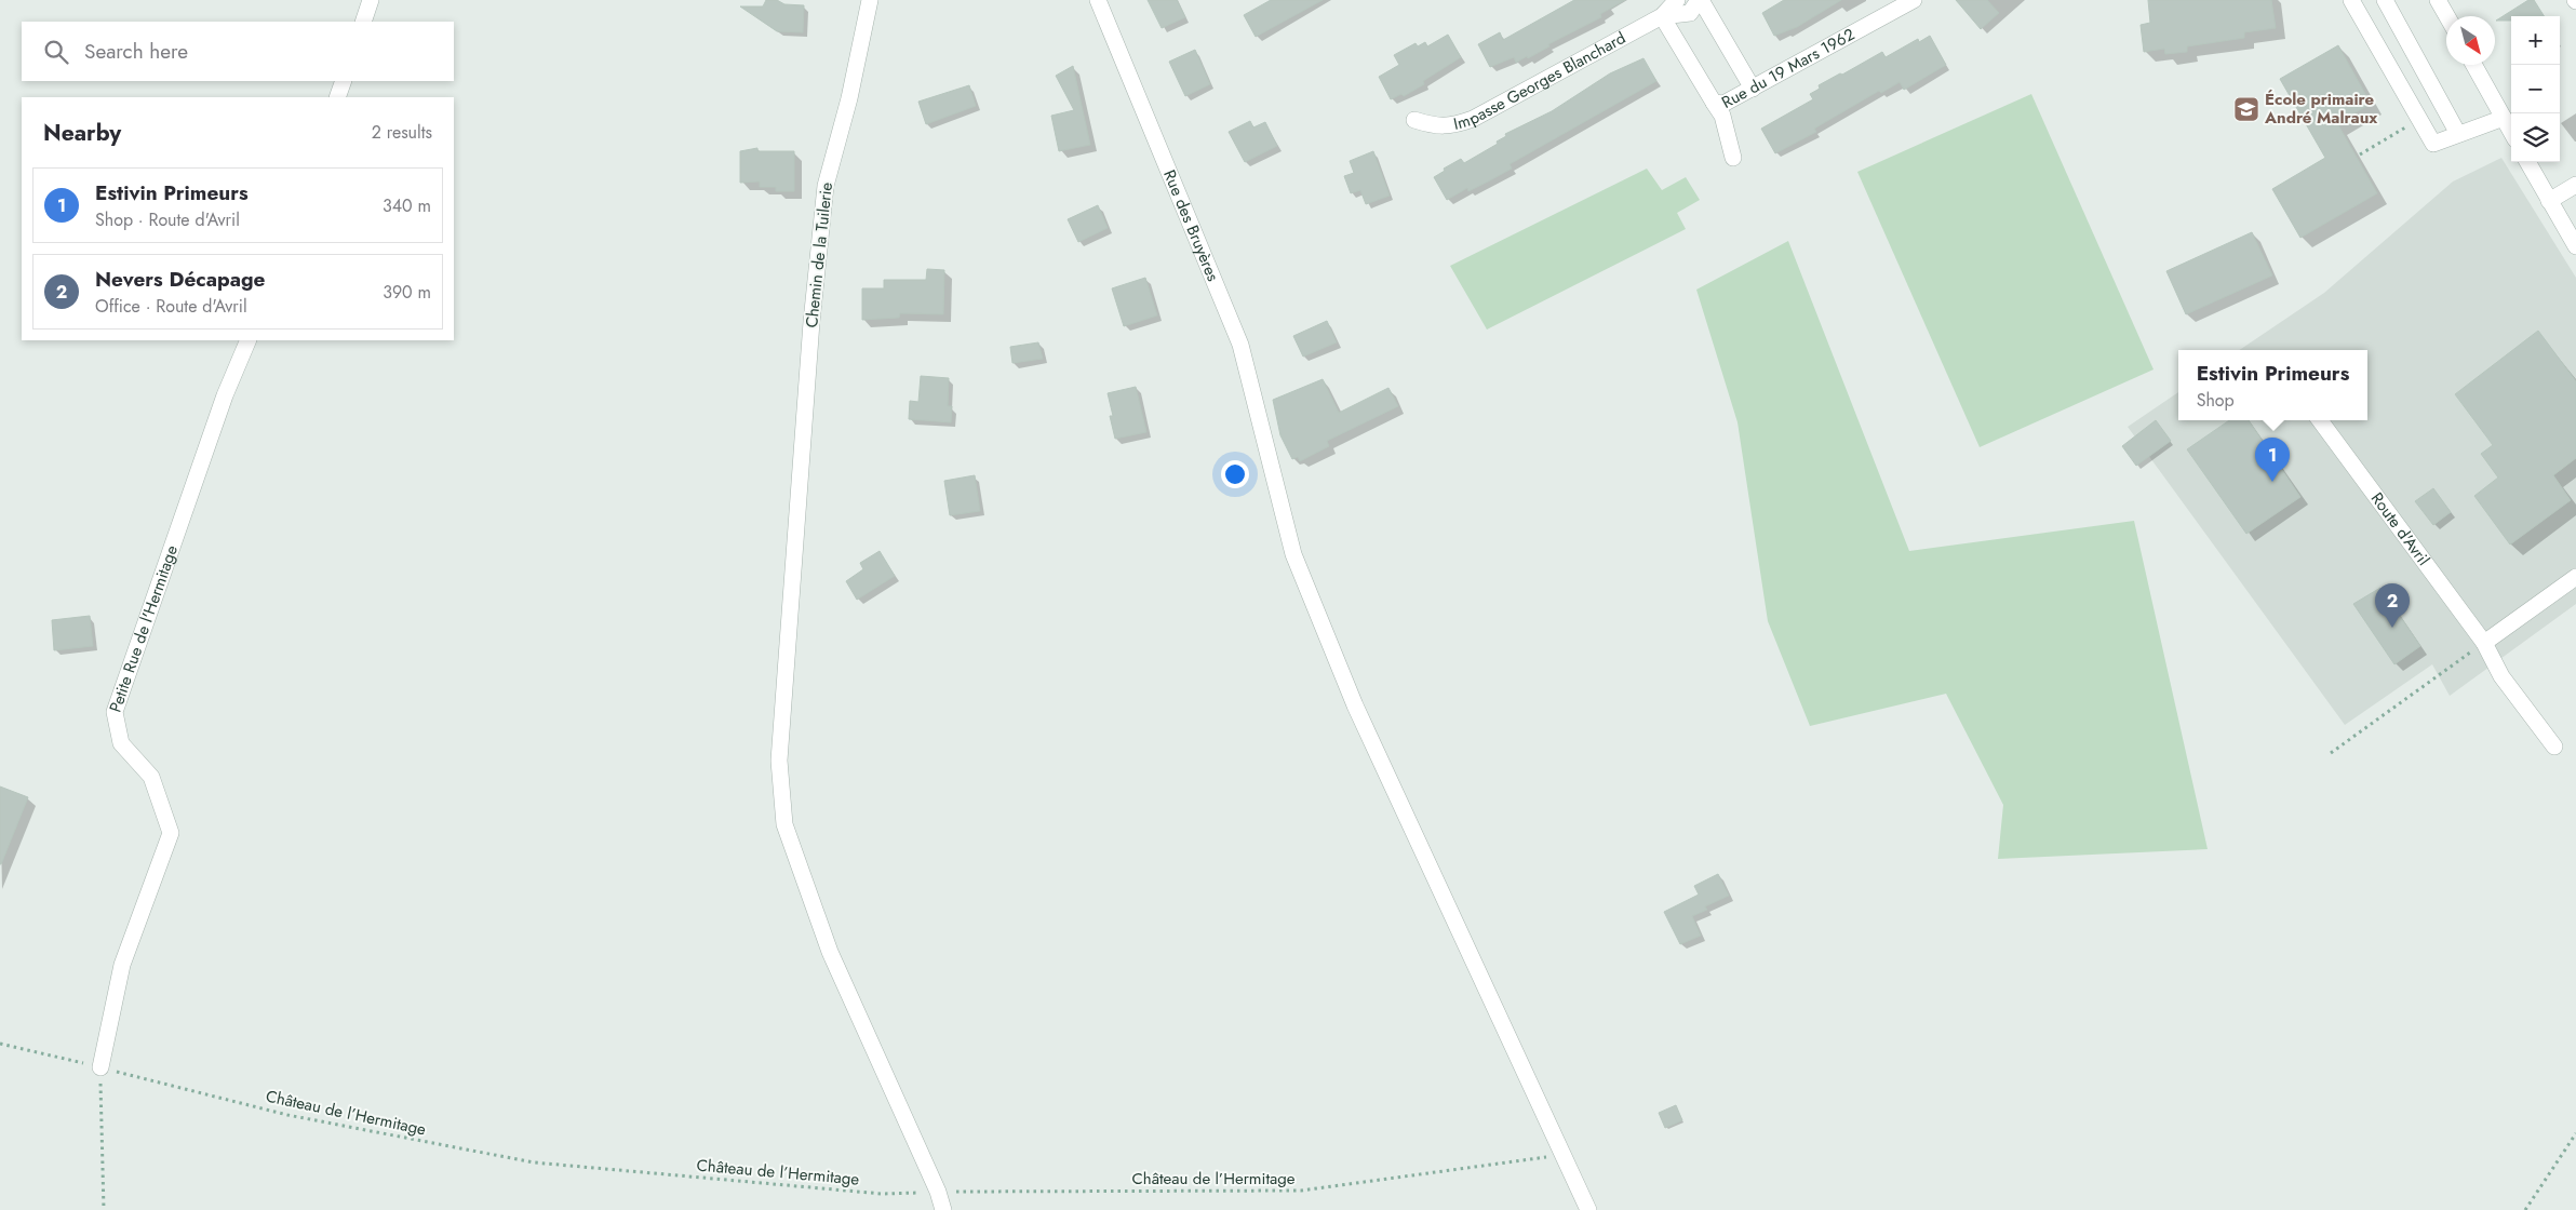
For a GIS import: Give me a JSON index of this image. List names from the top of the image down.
{
  "streets": {
    "street": [
      "Rue du 19 Mars 1962",
      "Impasse Georges Blanchard",
      "Rue des Bruyères",
      "Chemin de la Tuilerie",
      "Route d'Avril",
      "Petite Rue de l'Hermitage"
    ],
    "path": ["Château de l’Hermitage"]
  },
  "crossings": [
    ["Rue du 19 Mars 1962", "Impasse Georges Blanchard"],
    ["Rue des Bruyères", "Château de l’Hermitage"],
    ["Chemin de la Tuilerie", "Château de l’Hermitage"],
    ["Petite Rue de l'Hermitage", "Château de l’Hermitage"]
  ],
  "places": {
    "school or university": ["École primaire André Malraux"]
  },
  "north": "bottom right",
  "page": {
    "map_buttons": ["+", "−"],
    "search": "Search here",
    "heading": ["Nearby", "2 results"],
    "list": [
      {
        "mark": "1",
        "name": "Estivin Primeurs",
        "note": "Shop · Route d'Avril",
        "value": "340 m"
      },
      {
        "mark": "2",
        "name": "Nevers Décapage",
        "note": "Office · Route d'Avril",
        "value": "390 m"
      }
    ],
    "popup": ["Estivin Primeurs", "Shop"],
    "pins": ["1", "2"]
  }
}
